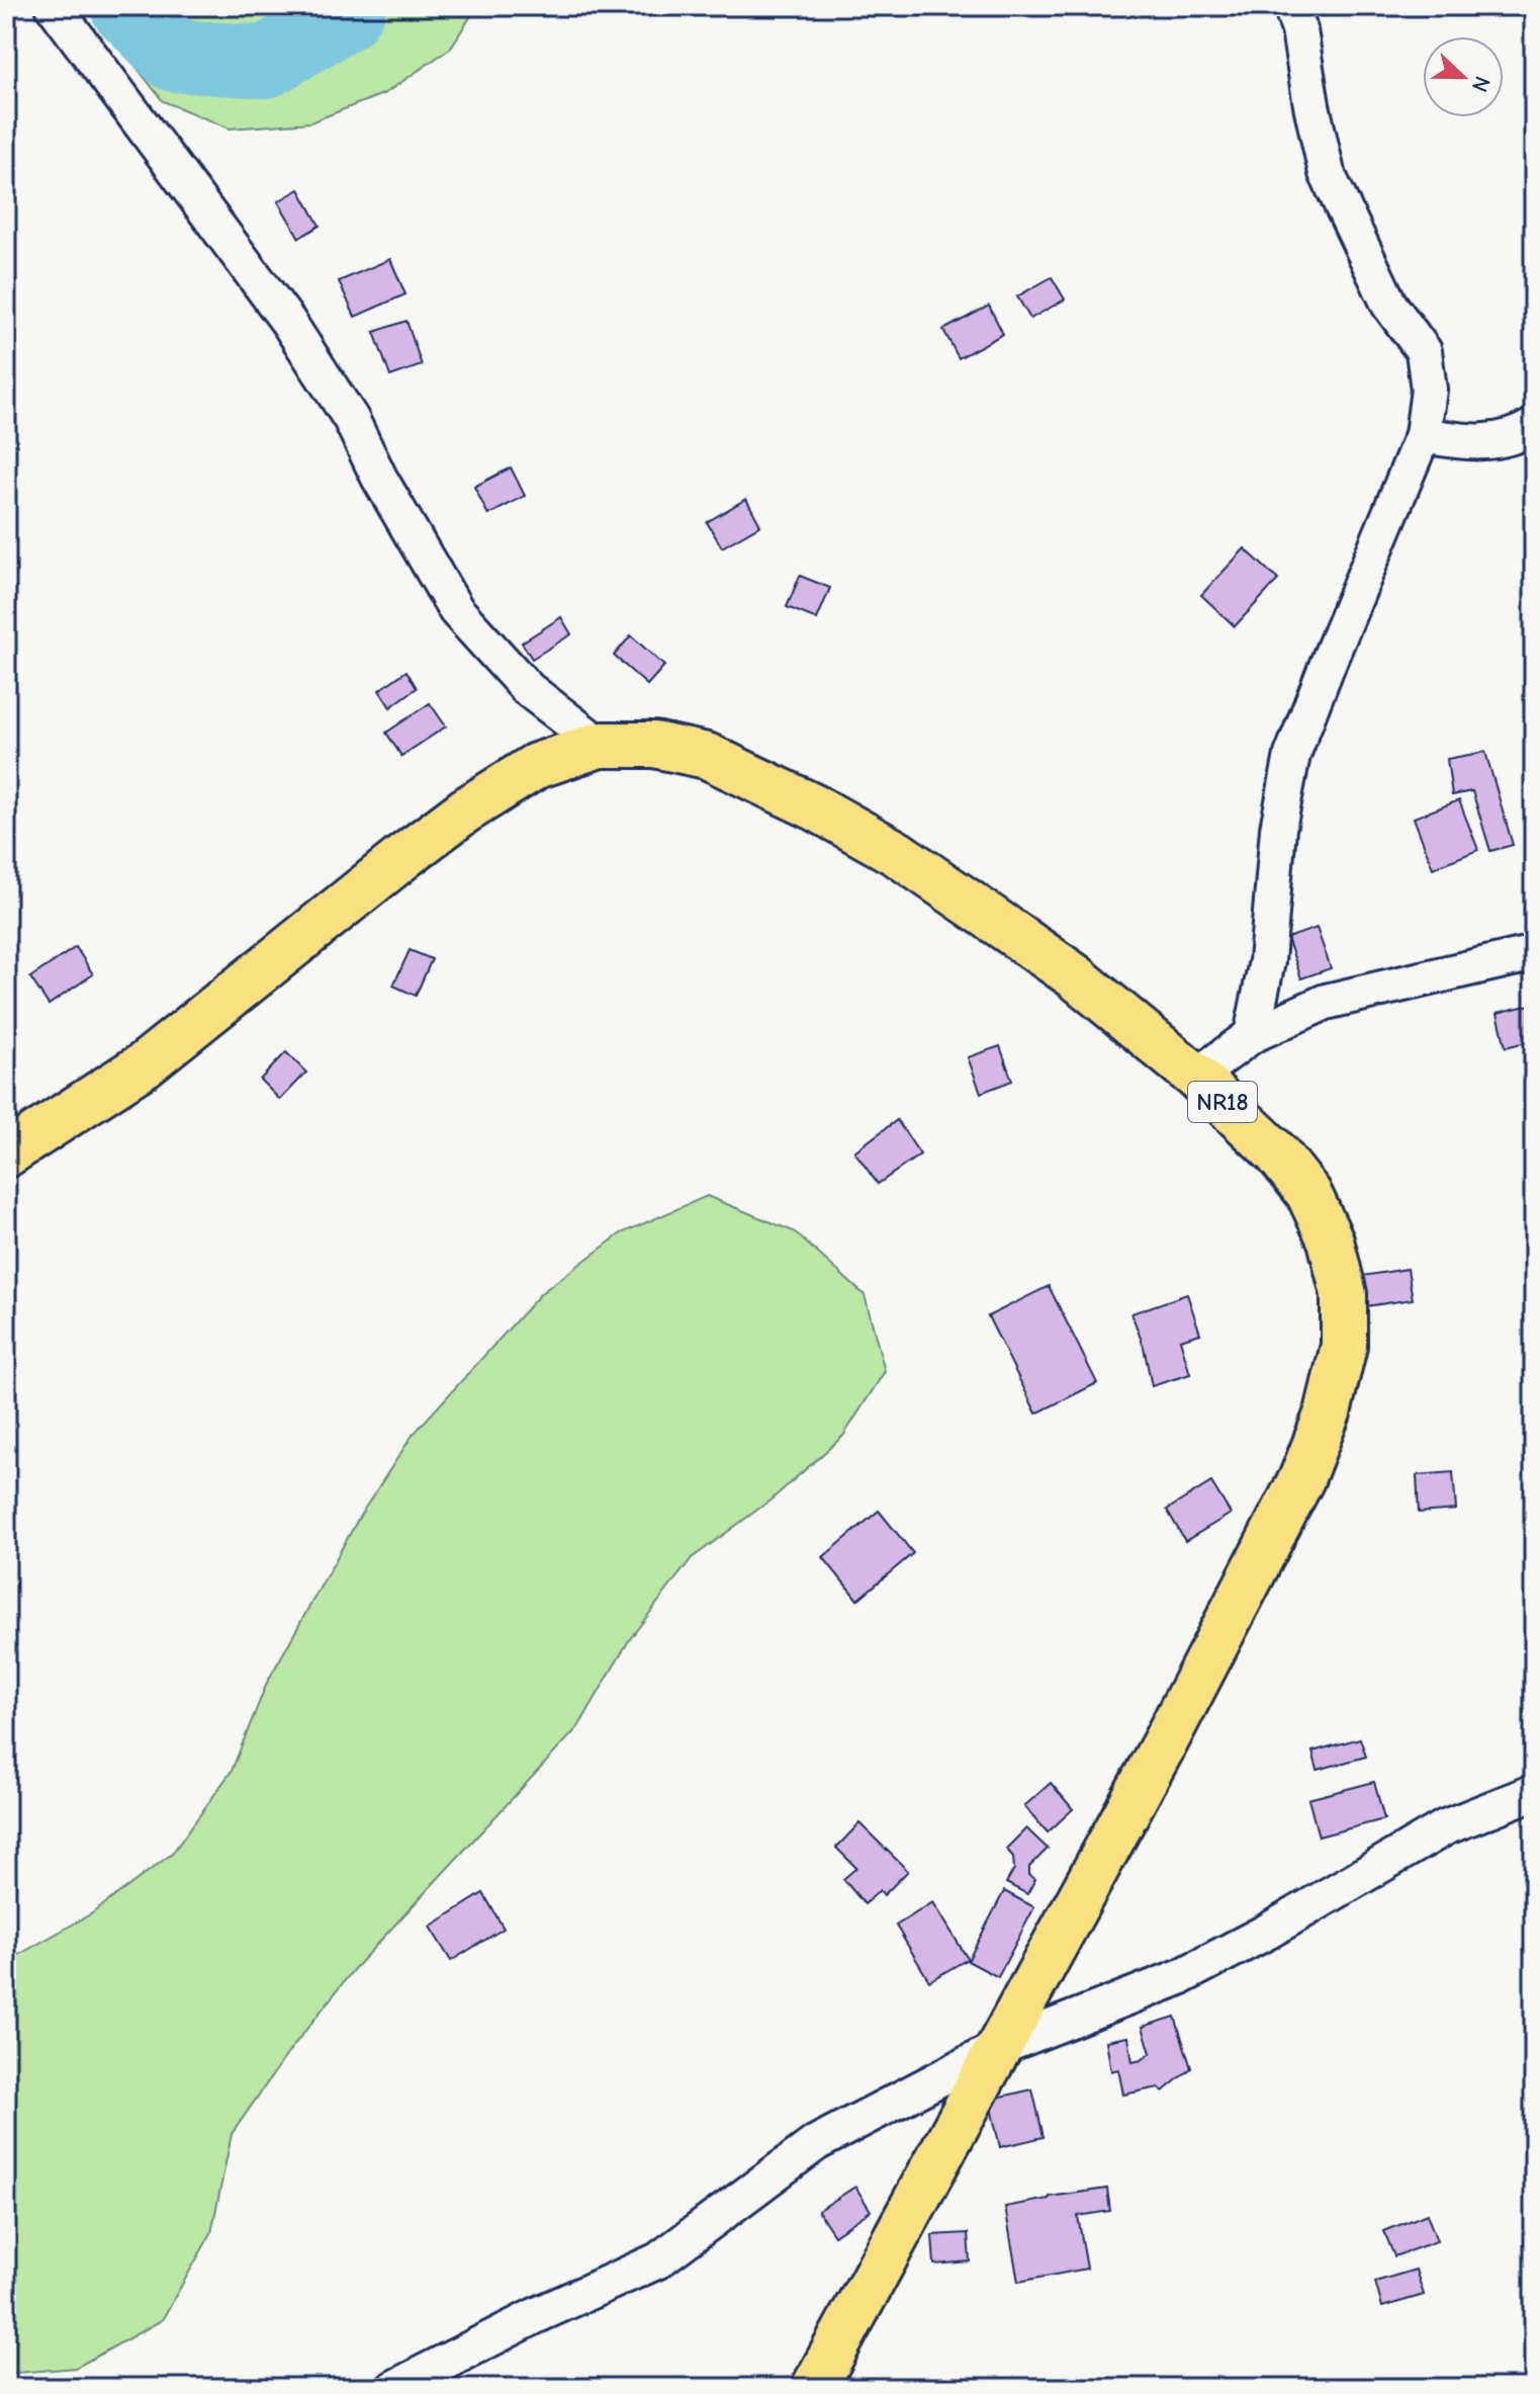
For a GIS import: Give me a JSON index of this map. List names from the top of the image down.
{
  "streets": {
    "main road": ["NR18"]
  },
  "north": "right"
}
